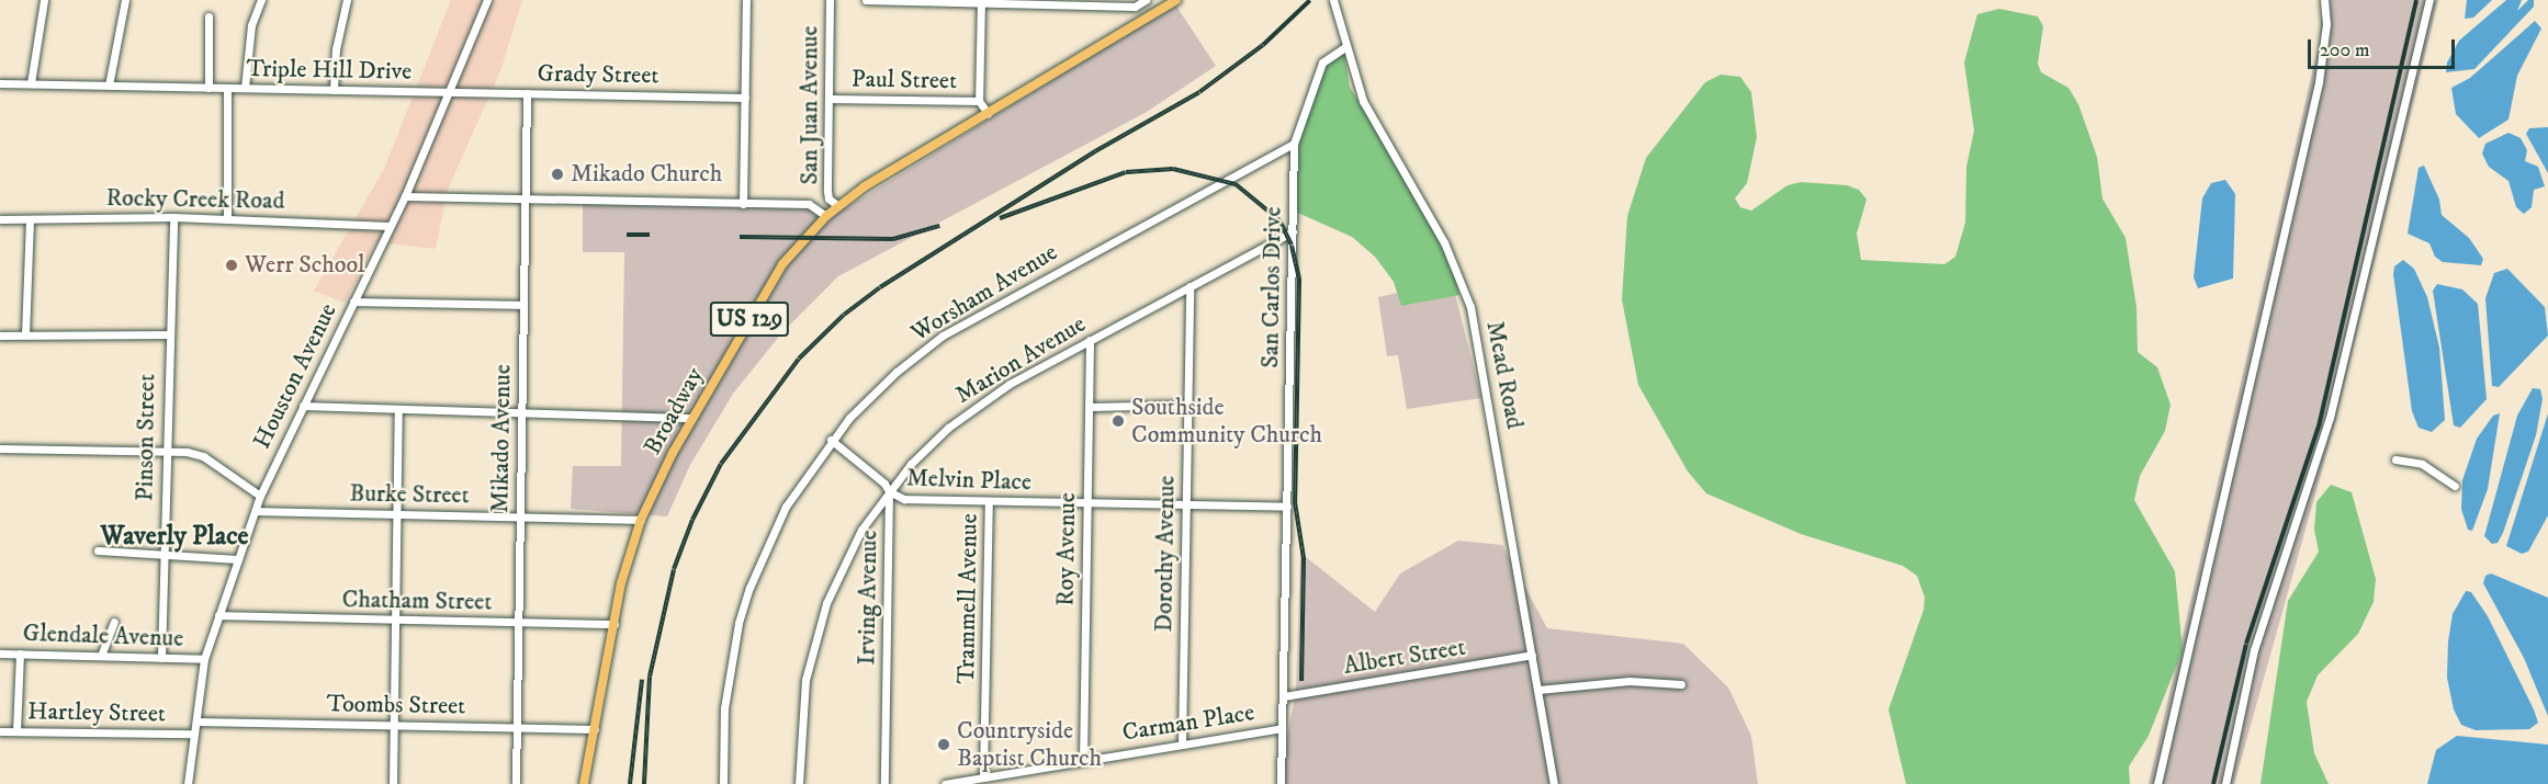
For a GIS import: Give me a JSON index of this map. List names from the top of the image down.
{
  "streets": {
    "main road": ["US 129", "Broadway"],
    "street": [
      "Triple Hill Drive",
      "Grady Street",
      "Paul Street",
      "San Juan Avenue",
      "Rocky Creek Road",
      "San Carlos Drive",
      "Worsham Avenue",
      "Marion Avenue",
      "Mead Road",
      "Houston Avenue",
      "Pinson Street",
      "Mikado Avenue",
      "Melvin Place",
      "Burke Street",
      "Roy Avenue",
      "Dorothy Avenue",
      "Irving Avenue",
      "Trammell Avenue",
      "Chatham Street",
      "Glendale Avenue",
      "Albert Street",
      "Toombs Street",
      "Hartley Street",
      "Carman Place"
    ]
  },
  "crossings": [
    ["Triple Hill Drive", "Grady Street"],
    ["Triple Hill Drive", "Houston Avenue"],
    ["Grady Street", "Houston Avenue"],
    ["Grady Street", "Mikado Avenue"],
    ["Paul Street", "San Juan Avenue"],
    ["San Juan Avenue", "Broadway"],
    ["Rocky Creek Road", "Houston Avenue"],
    ["Rocky Creek Road", "Pinson Street"],
    ["San Carlos Drive", "Worsham Avenue"],
    ["San Carlos Drive", "Marion Avenue"],
    ["San Carlos Drive", "Mead Road"],
    ["San Carlos Drive", "Melvin Place"],
    ["San Carlos Drive", "Albert Street"],
    ["San Carlos Drive", "Carman Place"],
    ["Marion Avenue", "Melvin Place"],
    ["Marion Avenue", "Roy Avenue"],
    ["Marion Avenue", "Dorothy Avenue"],
    ["Marion Avenue", "Irving Avenue"],
    ["Mead Road", "Albert Street"],
    ["Houston Avenue", "Burke Street"],
    ["Houston Avenue", "Chatham Street"],
    ["Houston Avenue", "Glendale Avenue"],
    ["Houston Avenue", "Toombs Street"],
    ["Houston Avenue", "Hartley Street"],
    ["Broadway", "Burke Street"],
    ["Broadway", "Chatham Street"],
    ["Broadway", "Toombs Street"],
    ["Pinson Street", "Glendale Avenue"],
    ["Mikado Avenue", "Burke Street"],
    ["Mikado Avenue", "Chatham Street"],
    ["Mikado Avenue", "Toombs Street"],
    ["Melvin Place", "Roy Avenue"],
    ["Melvin Place", "Dorothy Avenue"],
    ["Melvin Place", "Irving Avenue"],
    ["Melvin Place", "Trammell Avenue"],
    ["Roy Avenue", "Carman Place"],
    ["Dorothy Avenue", "Carman Place"],
    ["Trammell Avenue", "Carman Place"]
  ],
  "districts": ["Waverly Place"],
  "places": [
    "Mikado Church",
    "Werr School",
    "Southside Community Church",
    "Countryside Baptist Church"
  ],
  "scale_bar": "200 m"
}
